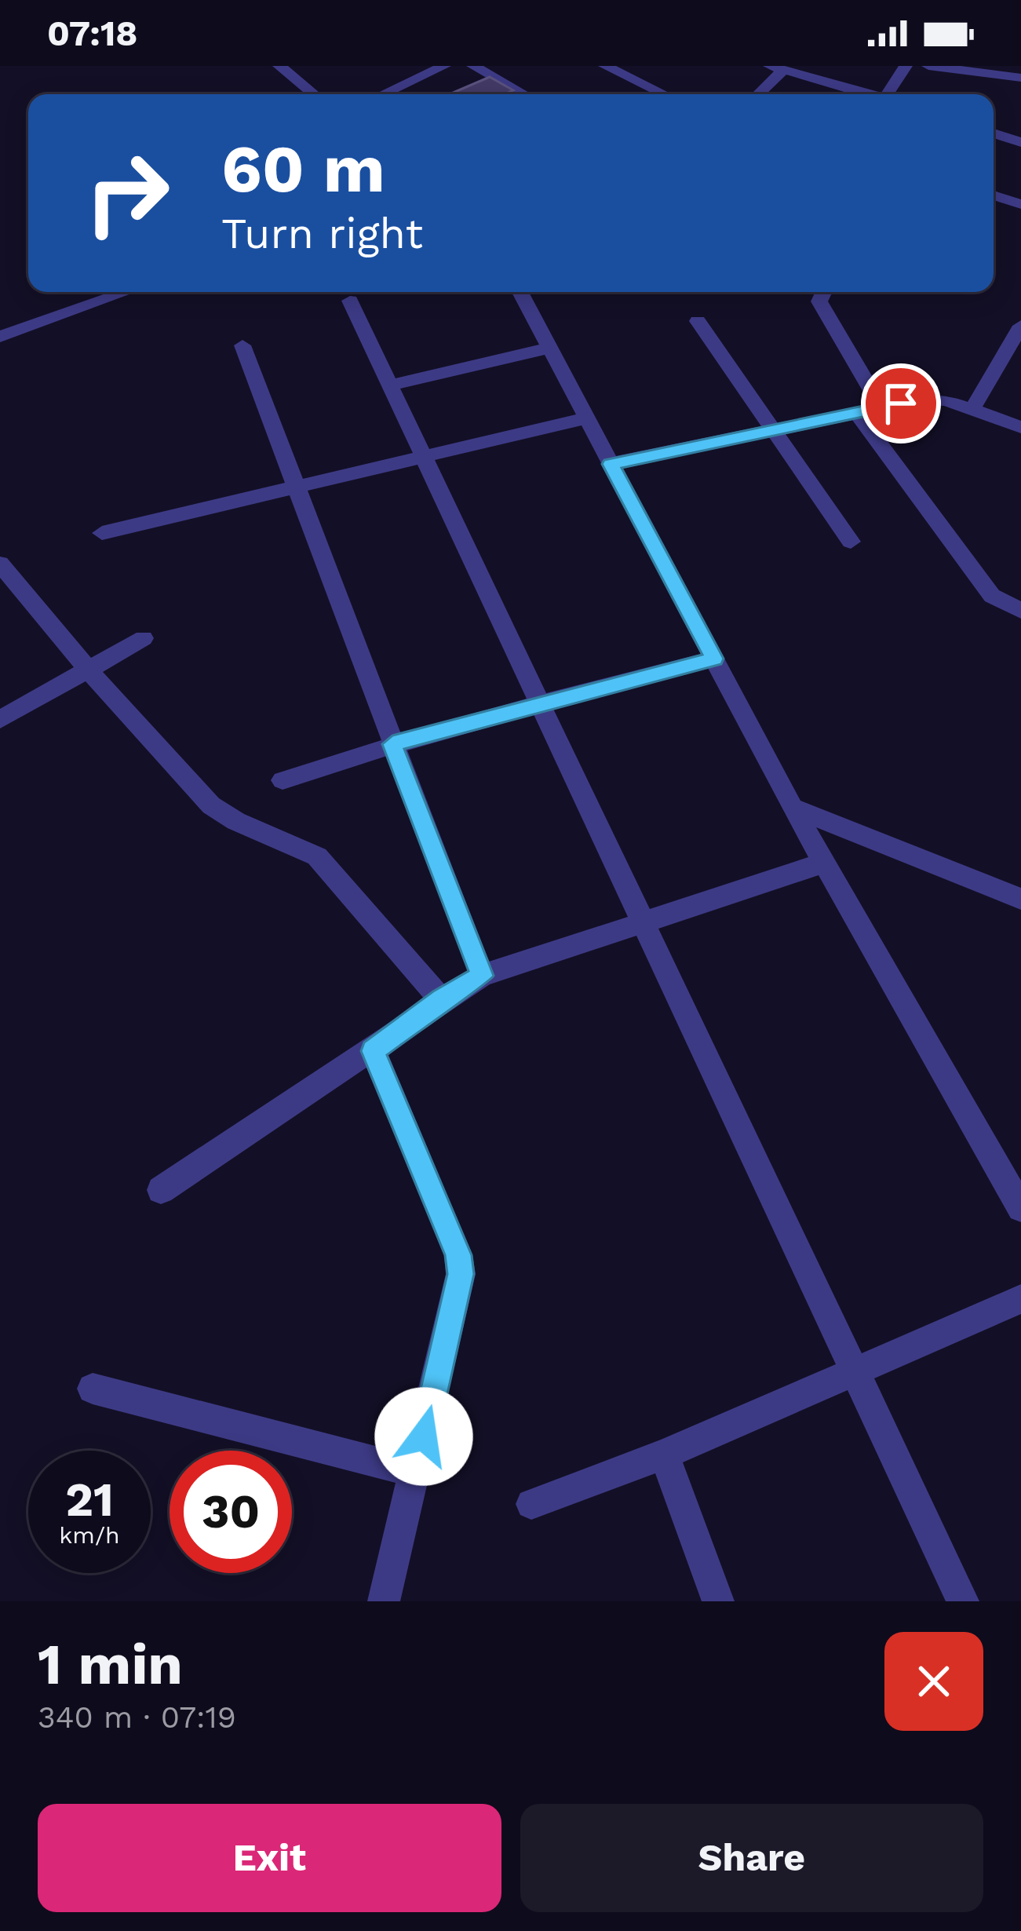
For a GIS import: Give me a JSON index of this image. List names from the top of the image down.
{
  "page": {
    "status": "07:18",
    "turn": ["60 m", "Turn right"],
    "speed": "21 km/h",
    "limit": "30",
    "heading": ["1 min", "340 m · 07:19"],
    "buttons": ["Exit", "Share"]
  }
}
